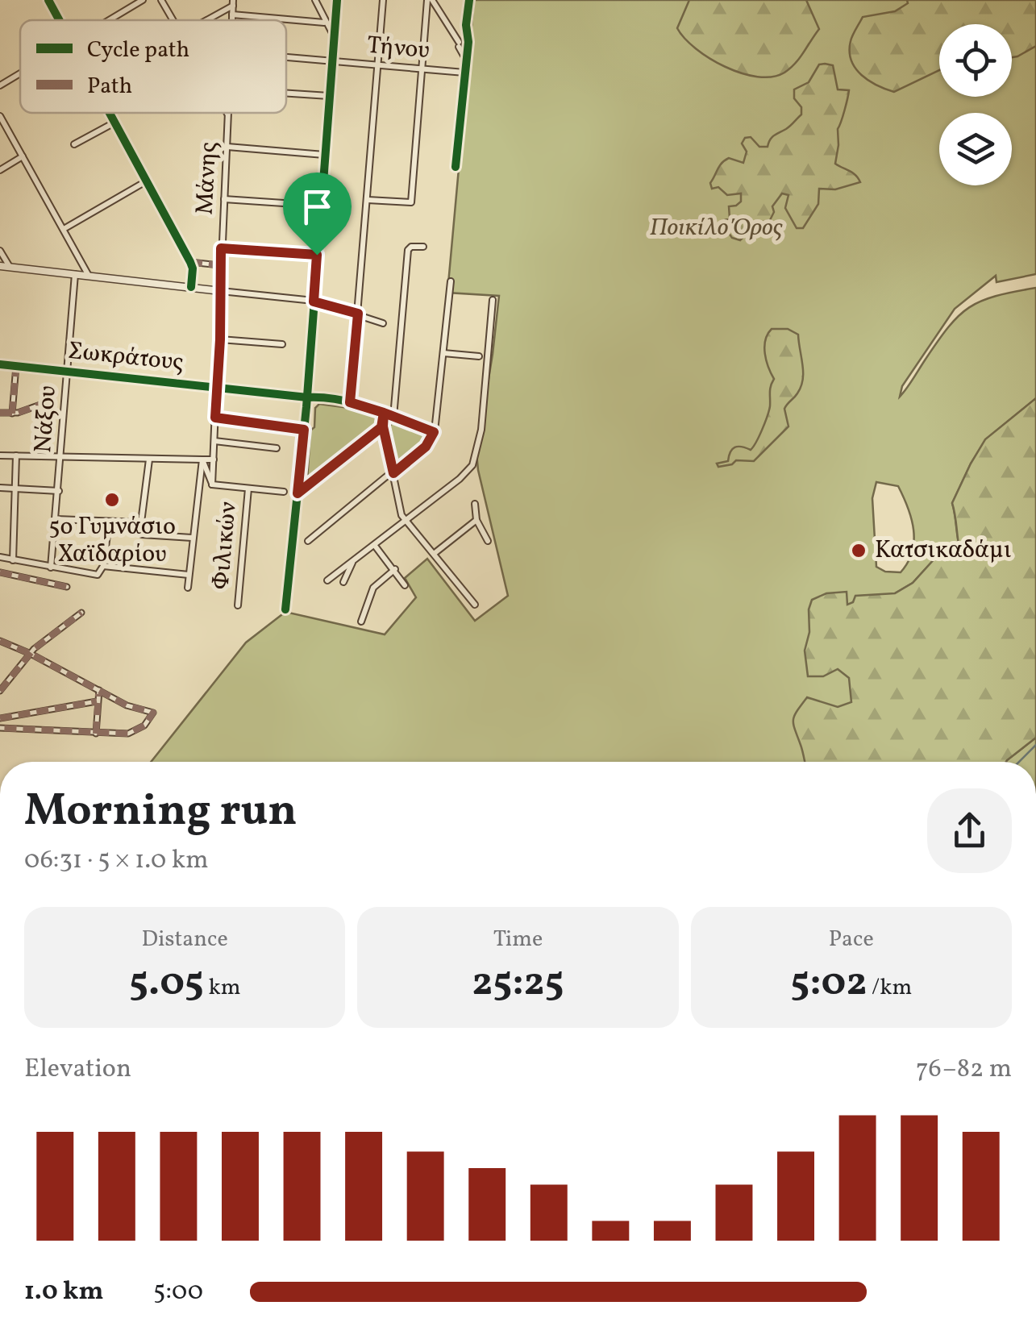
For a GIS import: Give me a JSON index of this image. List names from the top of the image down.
{
  "streets": {
    "street": [
      "Τήνου",
      "Μάνης",
      "Σωκράτους",
      "Νάξου",
      "Φιλικών"
    ]
  },
  "crossings": [
    ["Μάνης", "Σωκράτους"],
    ["Σωκράτους", "Νάξου"]
  ],
  "parks": ["Ποικίλο Όρος"],
  "places": ["5ο Γυμνάσιο Χαϊδαρίου", "Κατσικαδάμι"],
  "legend": ["Cycle path", "Path"],
  "page": {
    "heading": ["Morning run", "06:31 · 5 × 1.0 km"],
    "stats": [
      ["Distance", "5.05 km"],
      ["Time", "25:25"],
      ["Pace", "5:02 /km"]
    ],
    "chart": ["Elevation", "76–82 m"],
    "list": [
      {
        "name": "1.0 km",
        "note": "5:00"
      }
    ]
  }
}
